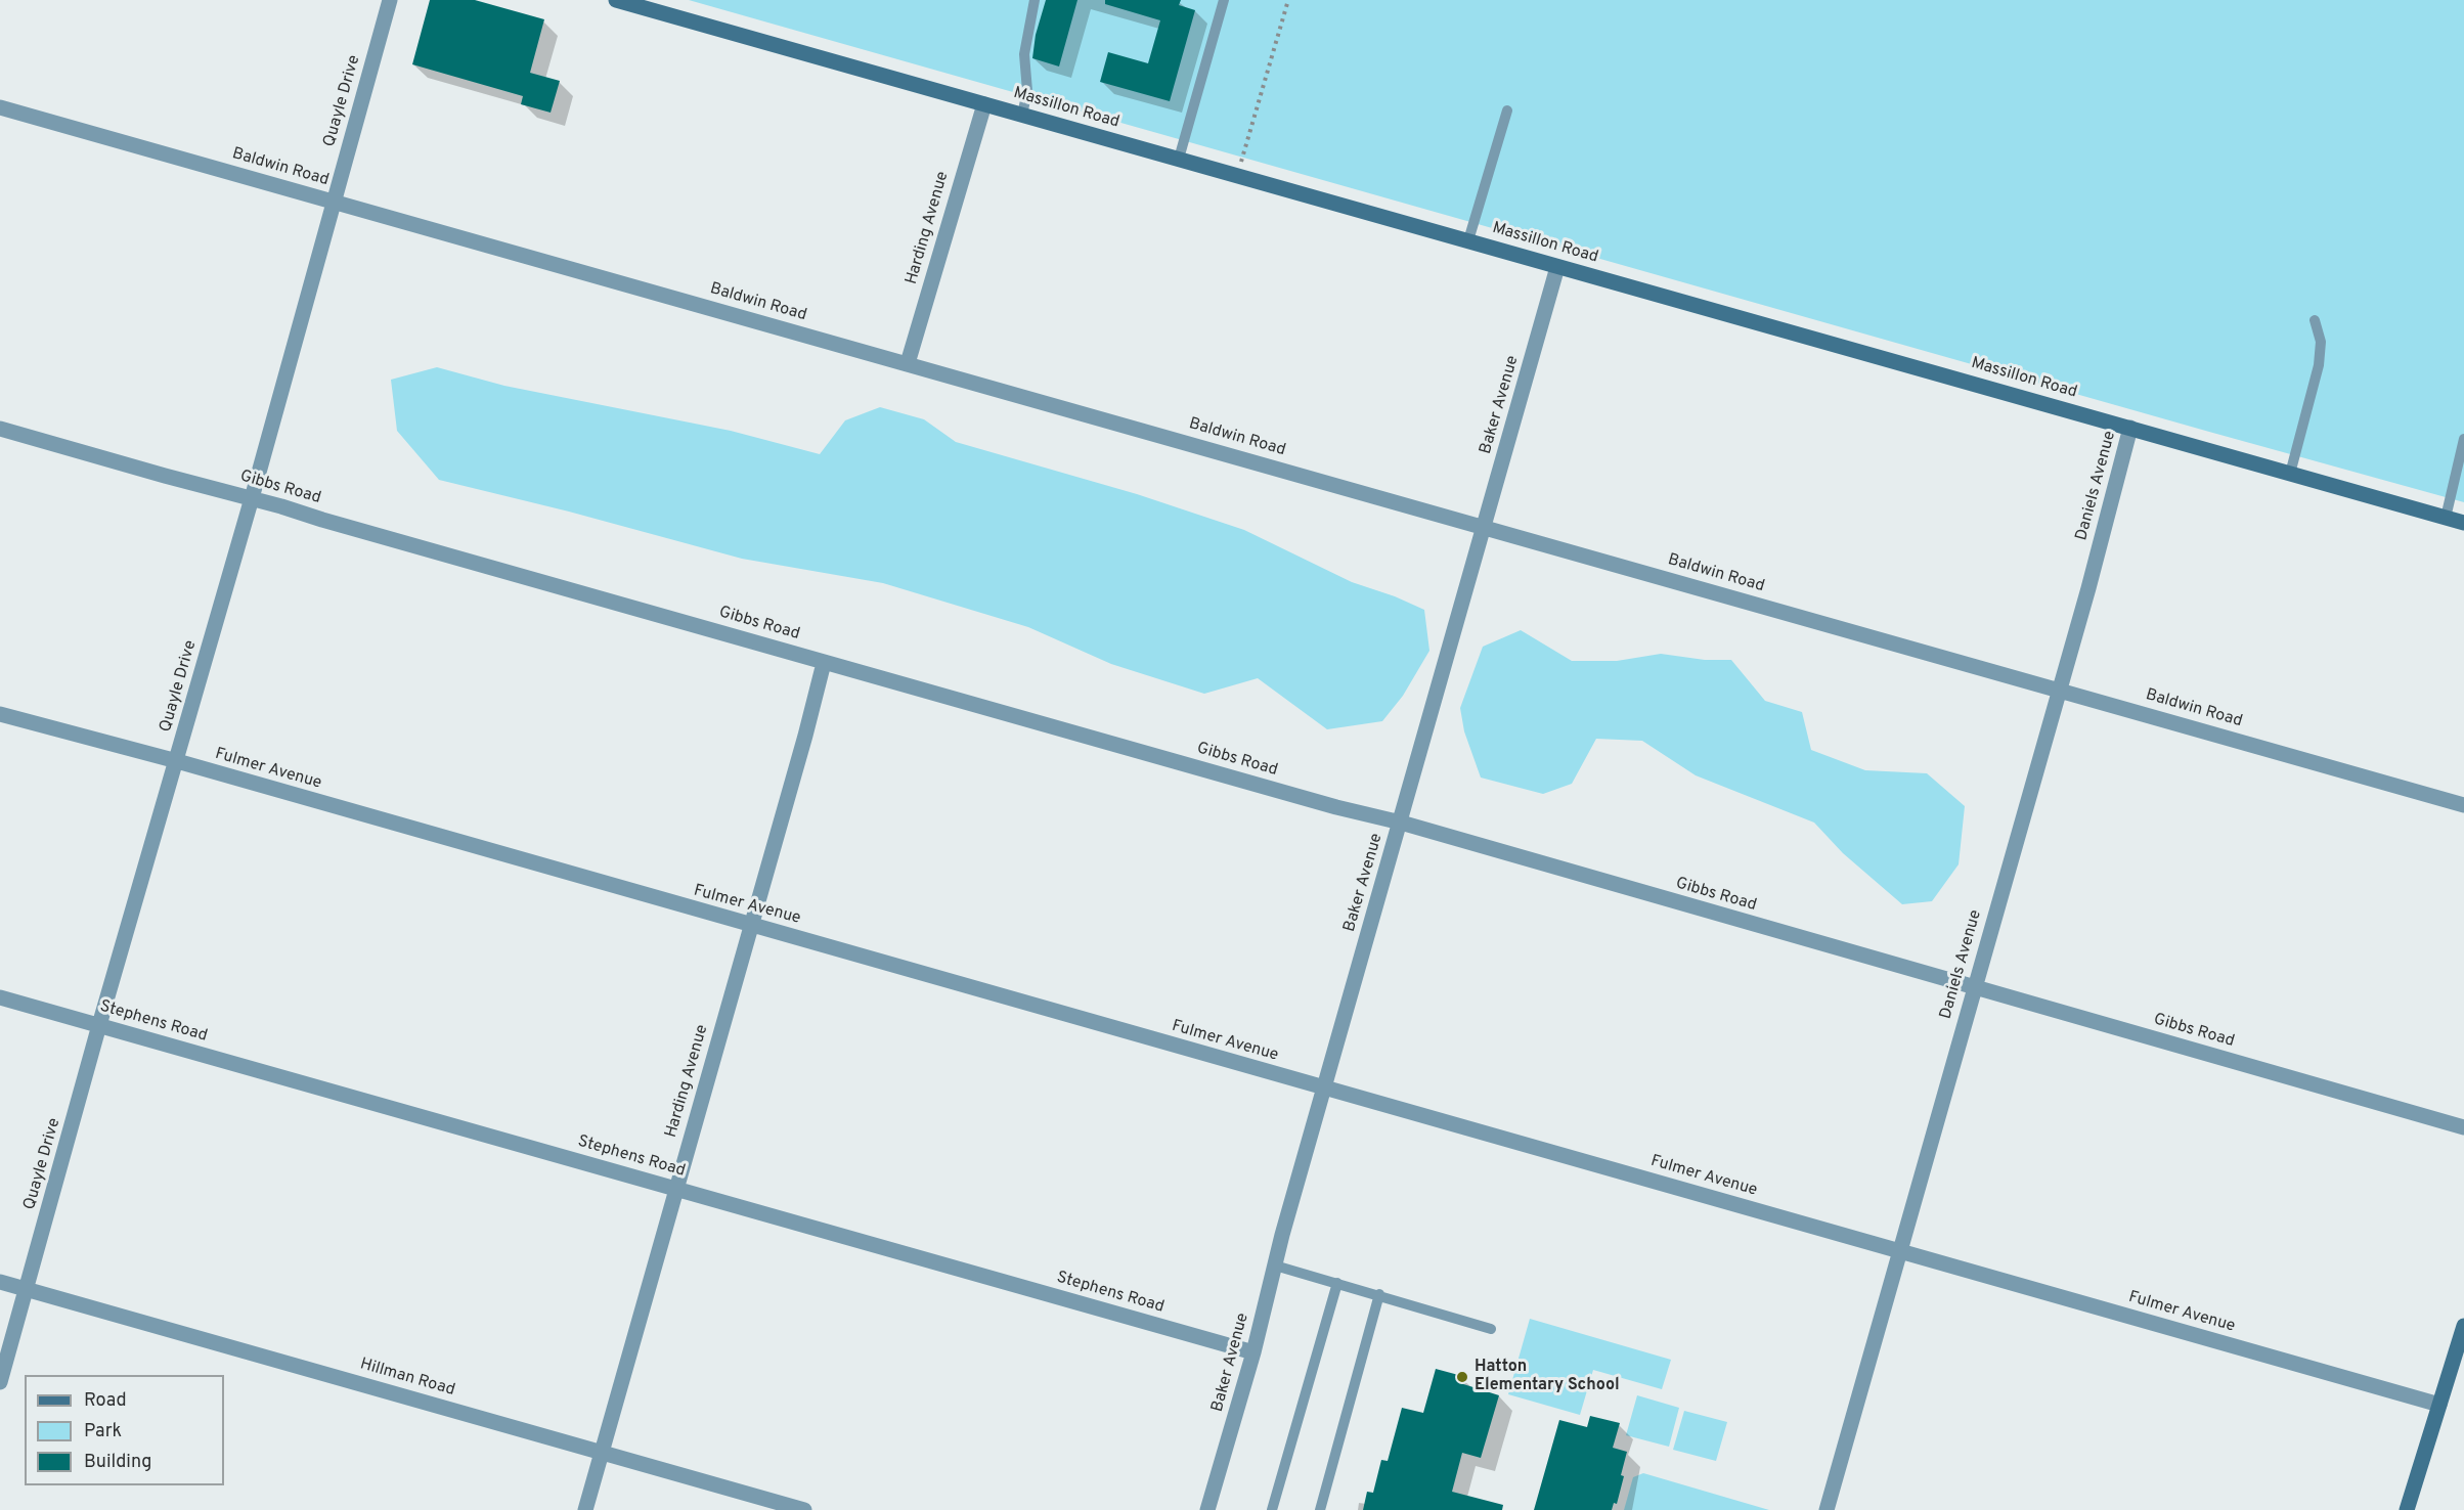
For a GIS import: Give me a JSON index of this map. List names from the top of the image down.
{
  "streets": {
    "street": [
      "Quayle Drive",
      "Massillon Road",
      "Baldwin Road",
      "Harding Avenue",
      "Baker Avenue",
      "Daniels Avenue",
      "Gibbs Road",
      "Fulmer Avenue",
      "Stephens Road",
      "Hillman Road"
    ]
  },
  "crossings": [
    ["Quayle Drive", "Baldwin Road"],
    ["Quayle Drive", "Gibbs Road"],
    ["Quayle Drive", "Fulmer Avenue"],
    ["Quayle Drive", "Stephens Road"],
    ["Quayle Drive", "Hillman Road"],
    ["Massillon Road", "Harding Avenue"],
    ["Massillon Road", "Baker Avenue"],
    ["Massillon Road", "Daniels Avenue"],
    ["Baldwin Road", "Harding Avenue"],
    ["Baldwin Road", "Baker Avenue"],
    ["Baldwin Road", "Daniels Avenue"],
    ["Harding Avenue", "Gibbs Road"],
    ["Harding Avenue", "Fulmer Avenue"],
    ["Harding Avenue", "Stephens Road"],
    ["Harding Avenue", "Hillman Road"],
    ["Baker Avenue", "Gibbs Road"],
    ["Baker Avenue", "Fulmer Avenue"],
    ["Baker Avenue", "Stephens Road"],
    ["Daniels Avenue", "Gibbs Road"],
    ["Daniels Avenue", "Fulmer Avenue"]
  ],
  "places": ["Hatton Elementary School"],
  "legend": ["Road", "Park", "Building"]
}
